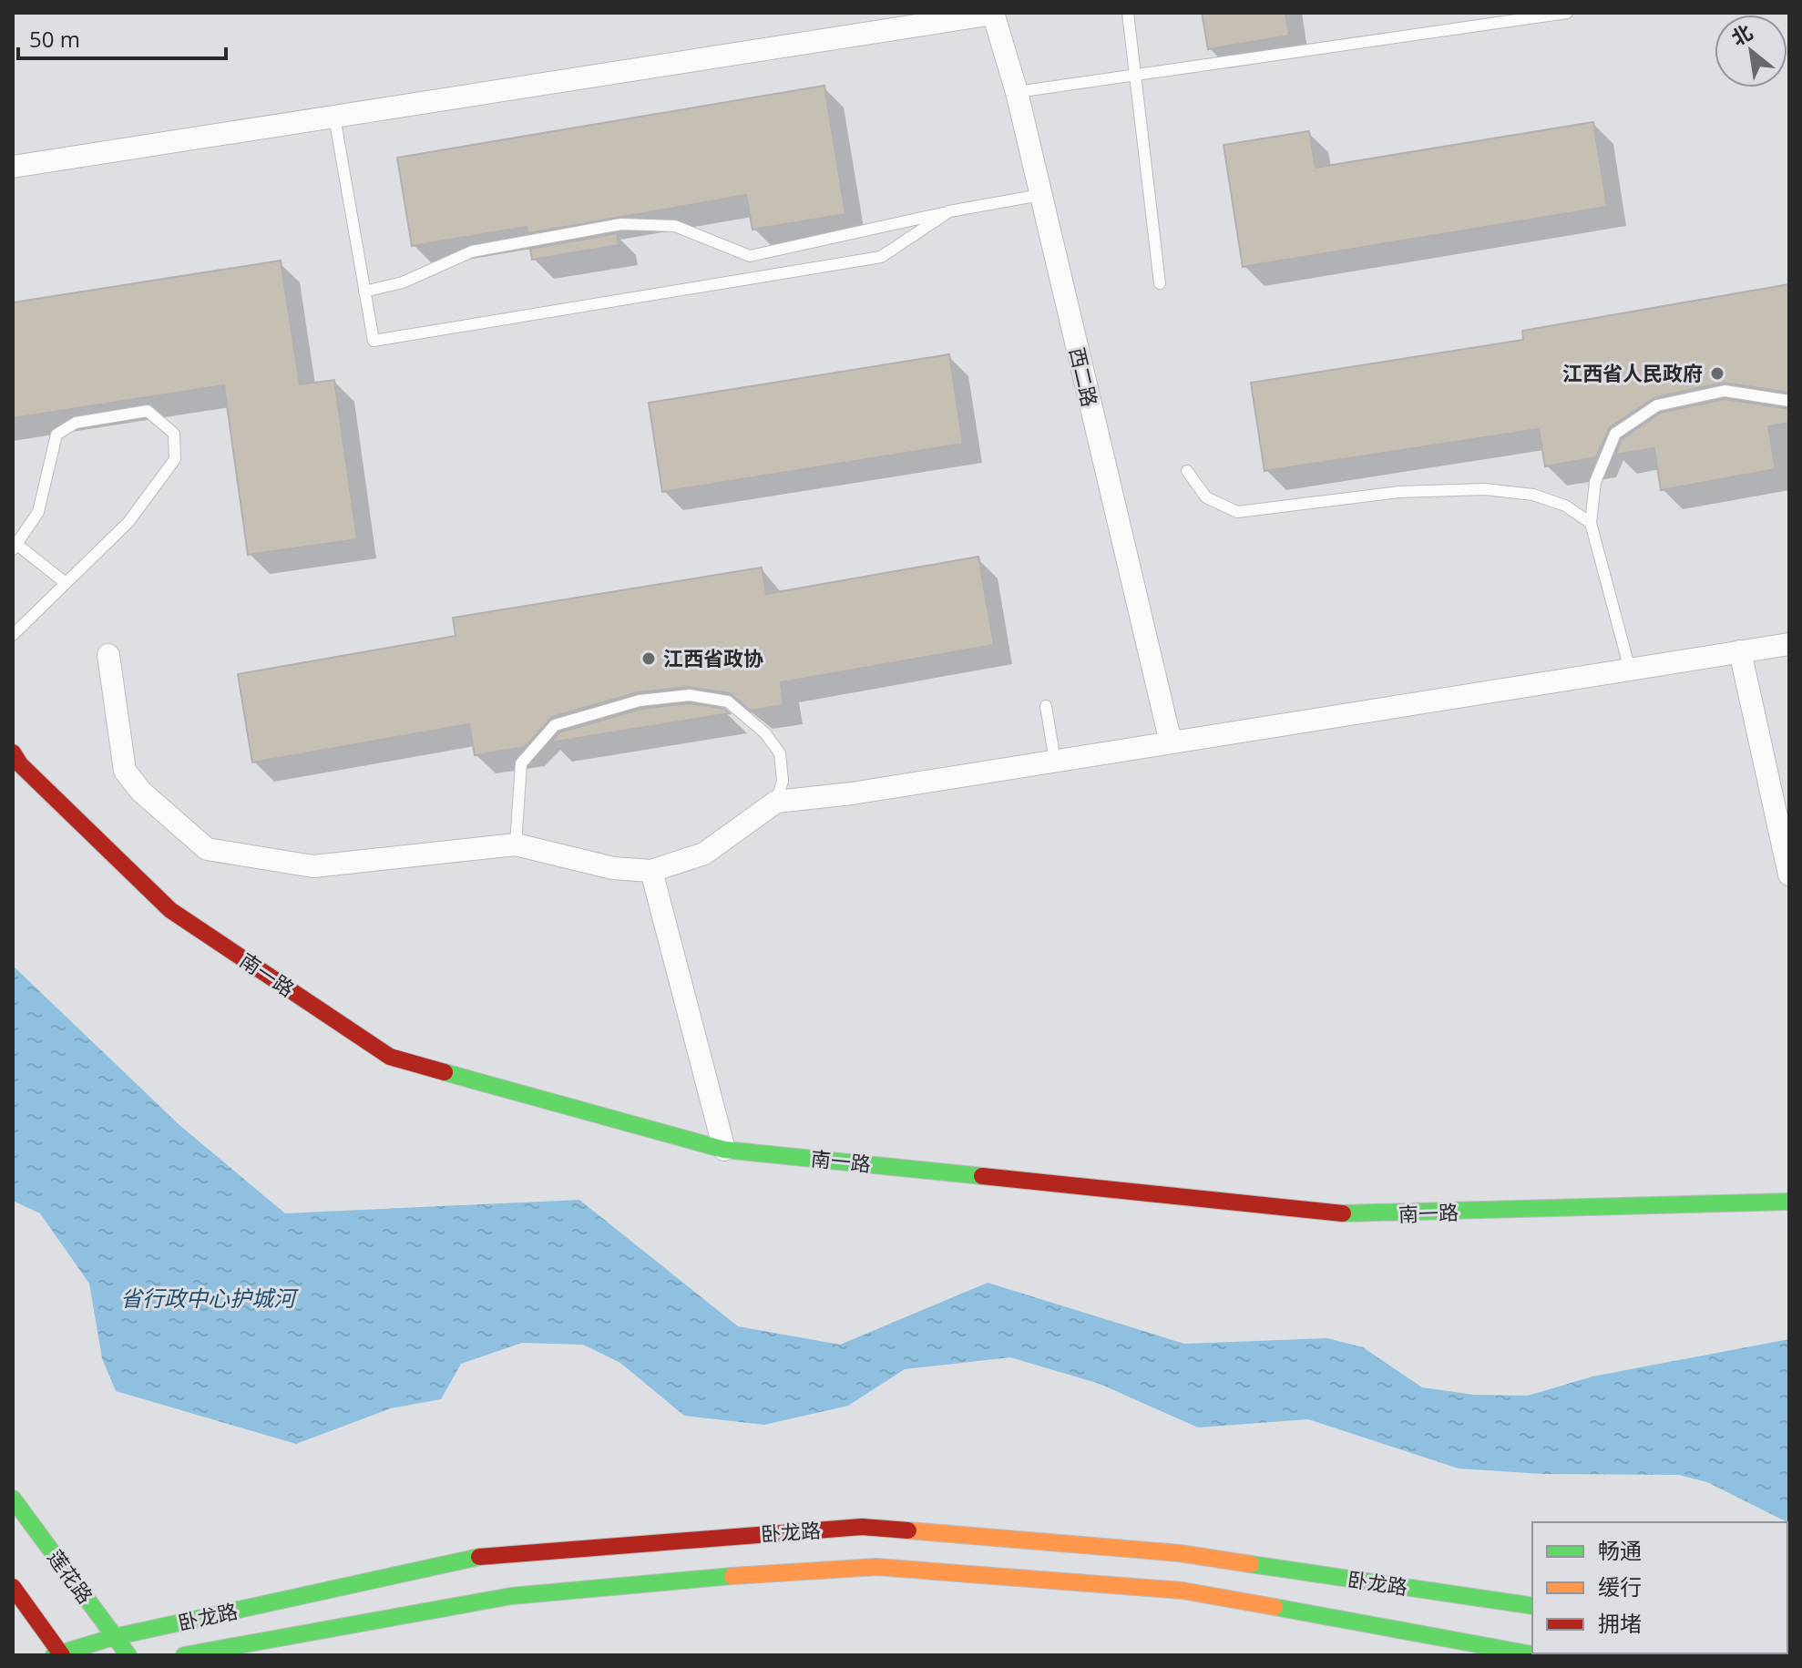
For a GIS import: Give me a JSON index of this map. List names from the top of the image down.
{
  "streets": {
    "main road": ["南一路", "卧龙路", "莲花路"],
    "street": ["西二路"]
  },
  "crossings": [
    ["卧龙路", "莲花路"]
  ],
  "water": ["省行政中心护城河"],
  "places": ["江西省人民政府", "江西省政协"],
  "legend": ["畅通", "缓行", "拥堵"],
  "scale_bar": "50 m",
  "north": "top left"
}
